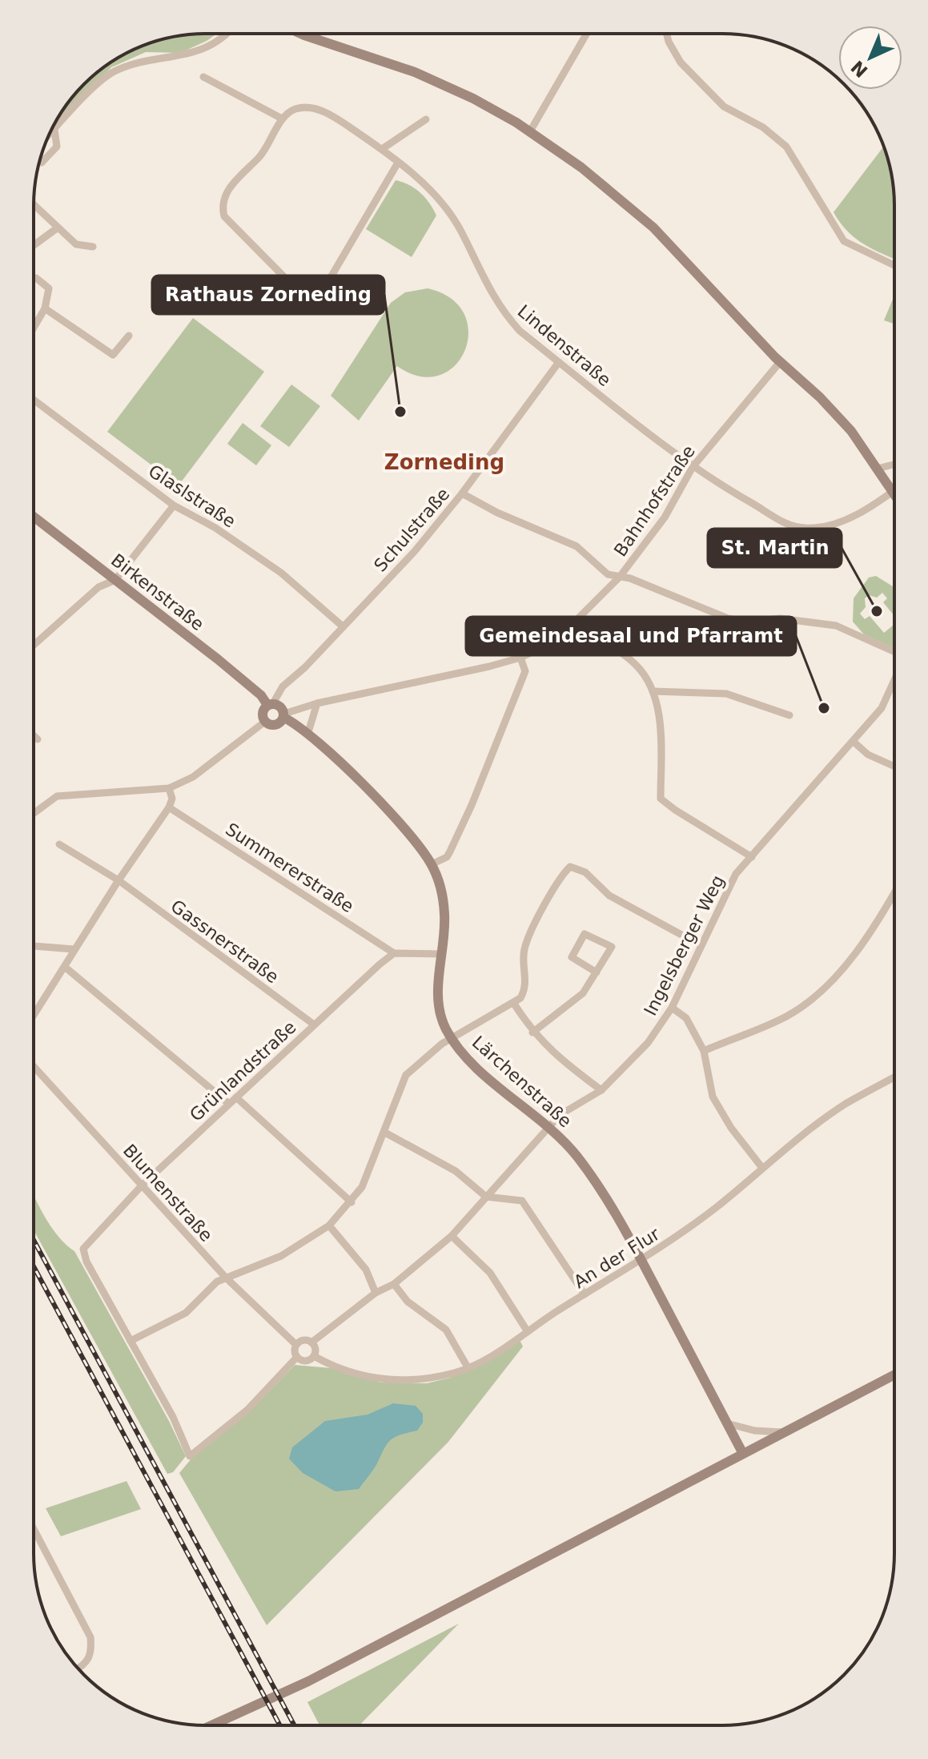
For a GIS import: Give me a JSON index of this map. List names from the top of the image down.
{
  "streets": {
    "street": [
      "Lindenstraße",
      "Glaslstraße",
      "Bahnhofstraße",
      "Schulstraße",
      "Birkenstraße",
      "Summererstraße",
      "Gassnerstraße",
      "Ingelsberger Weg",
      "Grünlandstraße",
      "Lärchenstraße",
      "Blumenstraße",
      "An der Flur"
    ]
  },
  "crossings": [
    ["Lindenstraße", "Bahnhofstraße"],
    ["Lindenstraße", "Schulstraße"],
    ["Glaslstraße", "Schulstraße"],
    ["Bahnhofstraße", "Schulstraße"],
    ["Bahnhofstraße", "Birkenstraße"],
    ["Bahnhofstraße", "Lärchenstraße"],
    ["Schulstraße", "Birkenstraße"],
    ["Schulstraße", "Lärchenstraße"],
    ["Birkenstraße", "Lärchenstraße"],
    ["Summererstraße", "Grünlandstraße"],
    ["Gassnerstraße", "Grünlandstraße"],
    ["Ingelsberger Weg", "Lärchenstraße"],
    ["Ingelsberger Weg", "Blumenstraße"],
    ["Ingelsberger Weg", "An der Flur"],
    ["Grünlandstraße", "Blumenstraße"],
    ["Lärchenstraße", "An der Flur"],
    ["Blumenstraße", "An der Flur"]
  ],
  "districts": ["Zorneding"],
  "places": ["Rathaus Zorneding", "St. Martin", "Gemeindesaal und Pfarramt"],
  "north": "bottom left"
}
